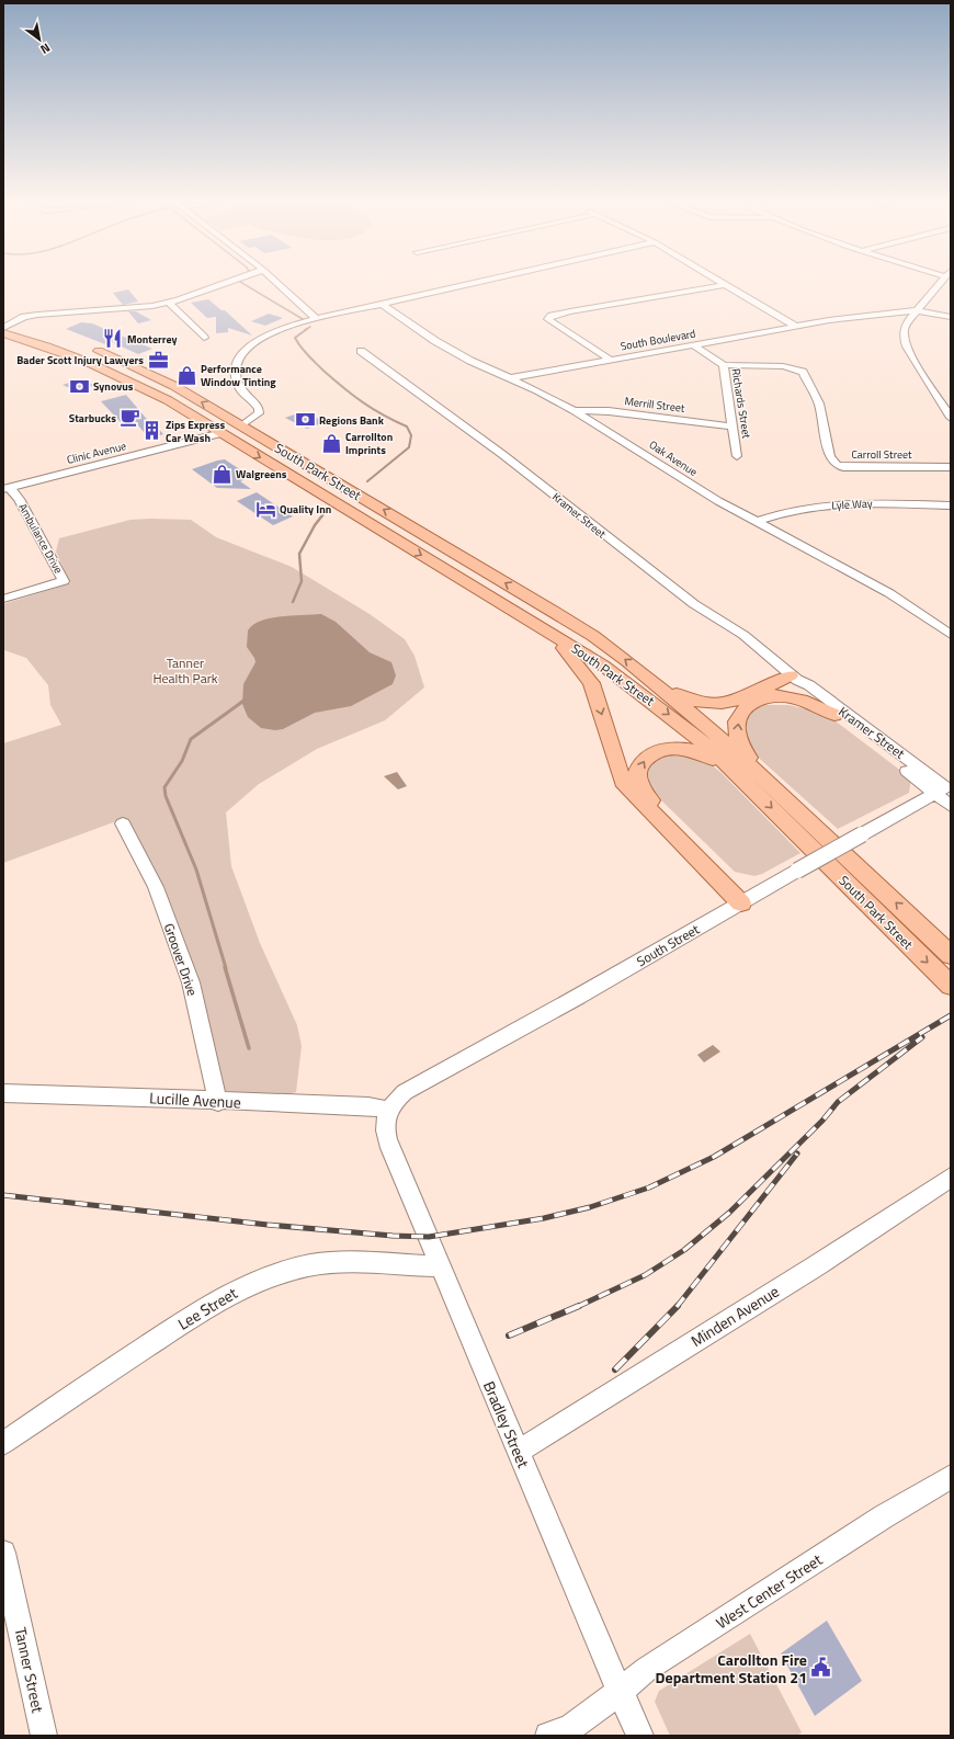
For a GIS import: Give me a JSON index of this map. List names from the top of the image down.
{
  "streets": {
    "main road": ["South Park Street"],
    "street": [
      "South Boulevard",
      "Richards Street",
      "Merrill Street",
      "Clinic Avenue",
      "Carroll Street",
      "Oak Avenue",
      "Lyle Way",
      "Kramer Street",
      "Ambulance Drive",
      "South Street",
      "Groover Drive",
      "Lucille Avenue",
      "Lee Street",
      "Minden Avenue",
      "Bradley Street",
      "West Center Street",
      "Tanner Street"
    ]
  },
  "crossings": [
    ["South Boulevard", "Richards Street"],
    ["South Boulevard", "Oak Avenue"],
    ["Richards Street", "Merrill Street"],
    ["Richards Street", "Carroll Street"],
    ["Merrill Street", "Oak Avenue"],
    ["Clinic Avenue", "South Park Street"],
    ["Clinic Avenue", "Ambulance Drive"],
    ["Oak Avenue", "Lyle Way"],
    ["Kramer Street", "South Street"],
    ["South Street", "Lucille Avenue"],
    ["South Street", "Bradley Street"],
    ["Groover Drive", "Lucille Avenue"],
    ["Lucille Avenue", "Bradley Street"],
    ["Lee Street", "Bradley Street"],
    ["Minden Avenue", "Bradley Street"],
    ["Bradley Street", "West Center Street"]
  ],
  "parks": ["Tanner Health Park"],
  "places": {
    "restaurant": ["Monterrey"],
    "office": ["Bader Scott Injury Lawyers"],
    "shop": ["Performance Window Tinting", "Carrollton Imprints", "Walgreens"],
    "bank": ["Synovus", "Regions Bank"],
    "cafe": ["Starbucks"],
    "building": ["Zips Express Car Wash"],
    "hotel": ["Quality Inn"],
    "public building": ["Carollton Fire Department Station 21"]
  },
  "north": "bottom right"
}
